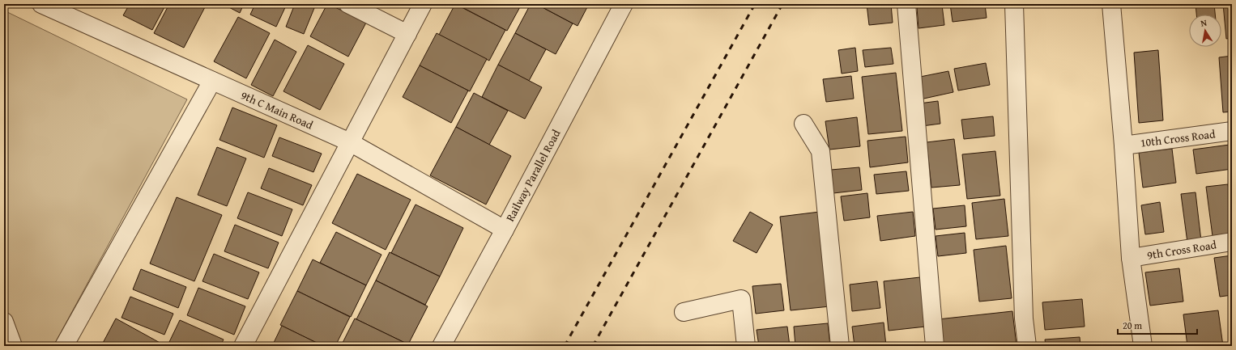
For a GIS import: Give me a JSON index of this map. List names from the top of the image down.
{
  "streets": {
    "street": [
      "9th C Main Road",
      "10th Cross Road",
      "Railway Parallel Road",
      "9th Cross Road"
    ]
  },
  "crossings": [
    ["9th C Main Road", "Railway Parallel Road"]
  ],
  "scale_bar": "20 m",
  "north": "top"
}
